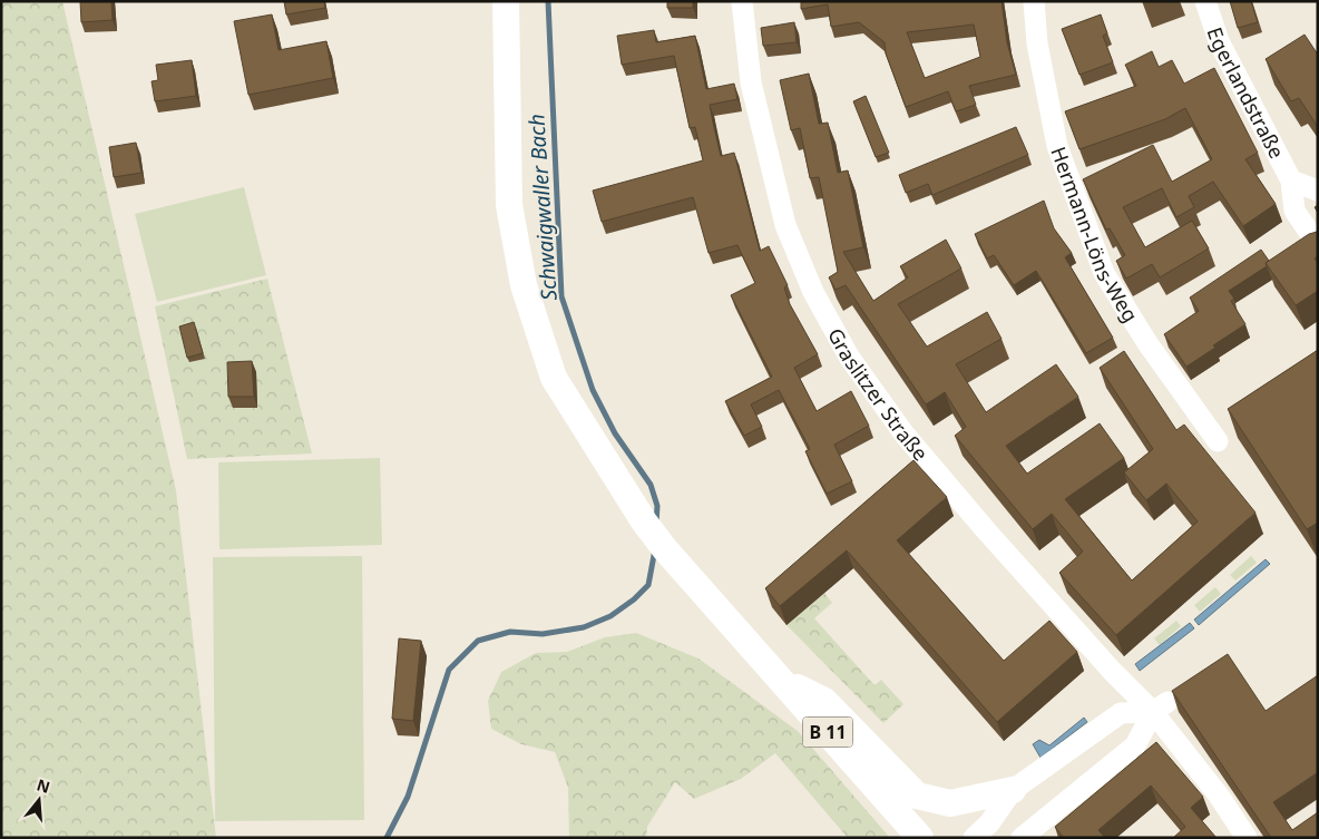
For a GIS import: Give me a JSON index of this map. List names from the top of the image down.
{
  "streets": {
    "main road": ["B 11"],
    "street": ["Egerlandstraße", "Hermann-Löns-Weg", "Graslitzer Straße"]
  },
  "water": ["Schwaigwaller Bach"],
  "north": "top"
}
